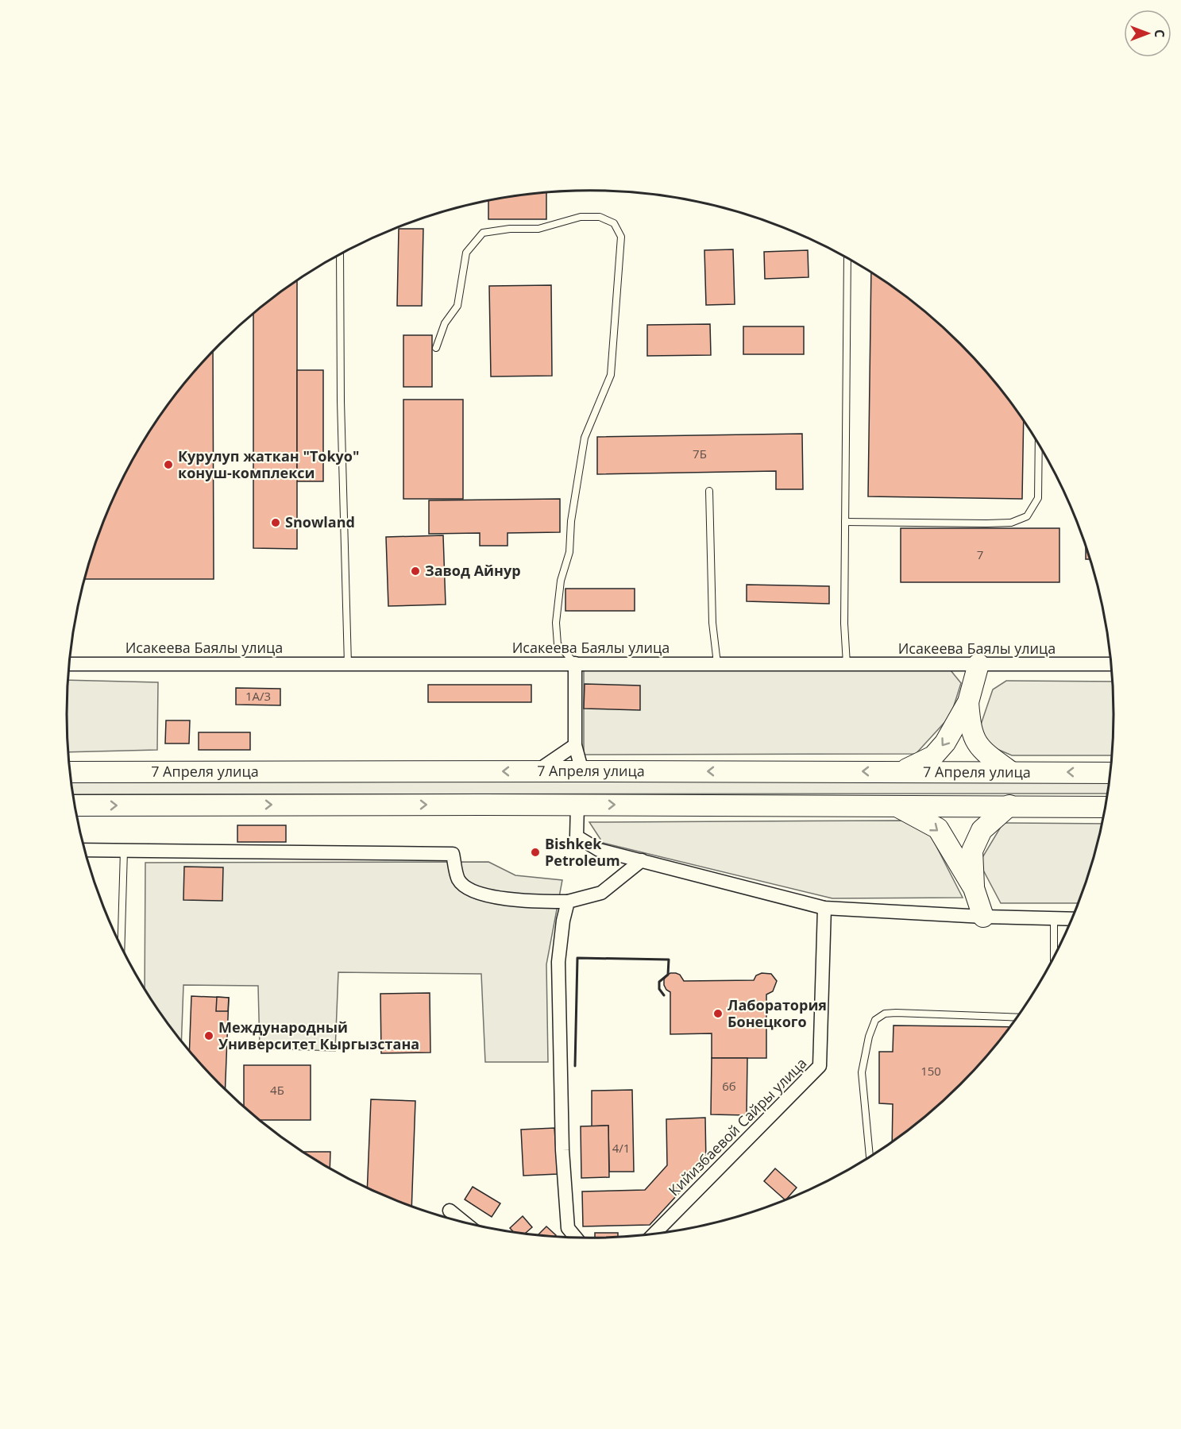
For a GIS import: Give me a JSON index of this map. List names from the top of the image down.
{
  "streets": {
    "main road": ["7 Апреля улица"],
    "street": ["Исакеева Баялы улица", "Кийизбаевой Сайры улица"]
  },
  "places": [
    "Курулуп жаткан \"Tokyo\" конуш-комплекси",
    "Snowland",
    "Завод Айнур",
    "Bishkek Petroleum",
    "Лаборатория Бонецкого",
    "Международный Университет Кыргызстана"
  ],
  "house_numbers": [
    "7Б",
    "7",
    "1А/3",
    "150",
    "6б",
    "4Б",
    "4/1"
  ],
  "north": "right"
}
